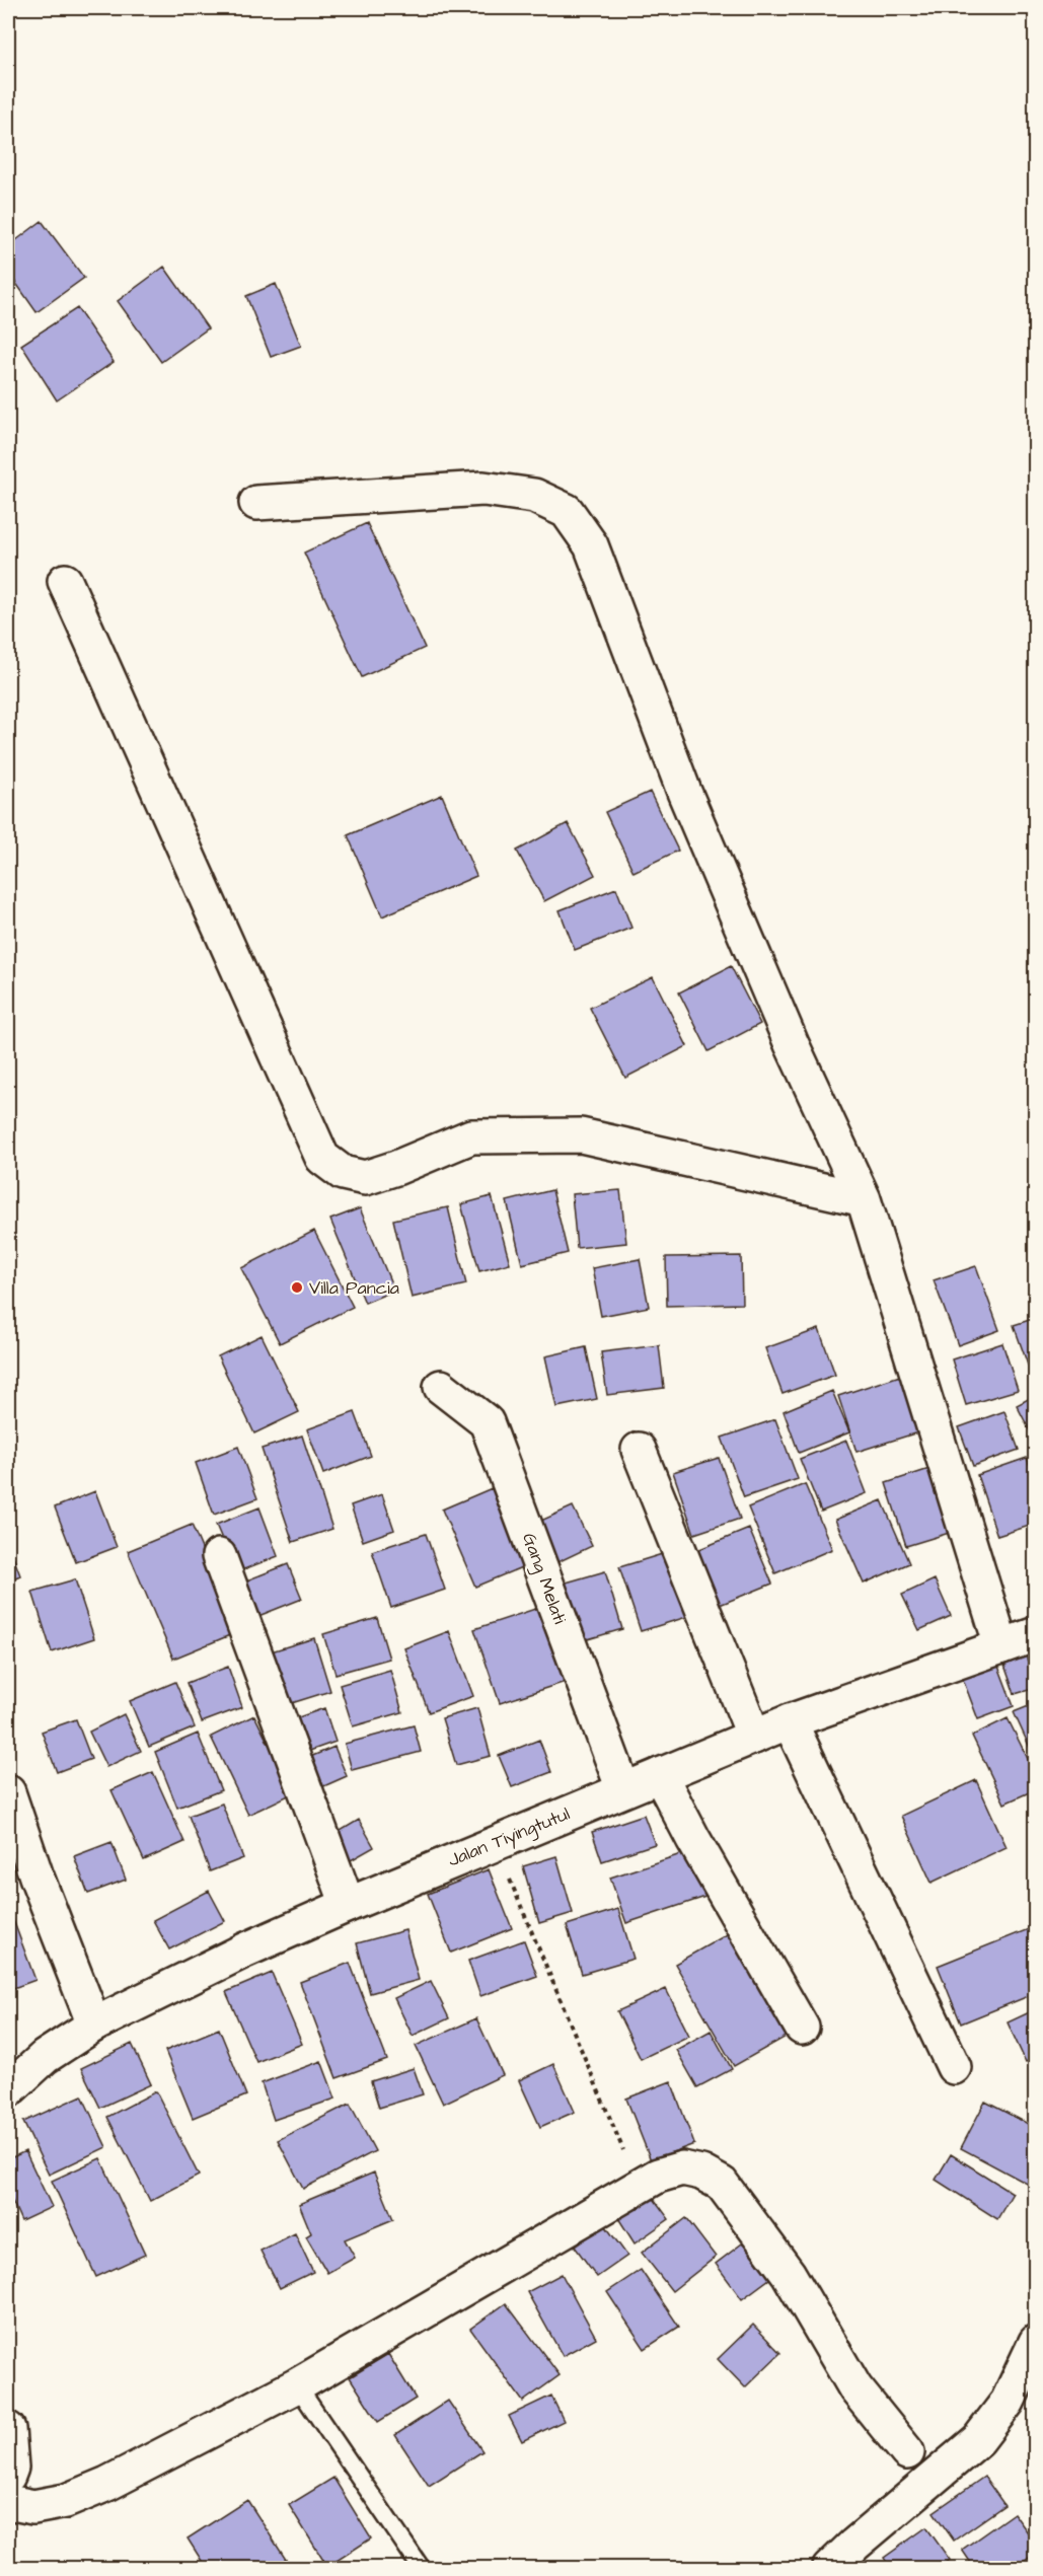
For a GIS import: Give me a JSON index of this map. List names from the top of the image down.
{
  "streets": {
    "street": ["Gang Melati", "Jalan Tiyingtutul"]
  },
  "crossings": [
    ["Gang Melati", "Jalan Tiyingtutul"]
  ],
  "places": ["Villa Pancia"]
}
